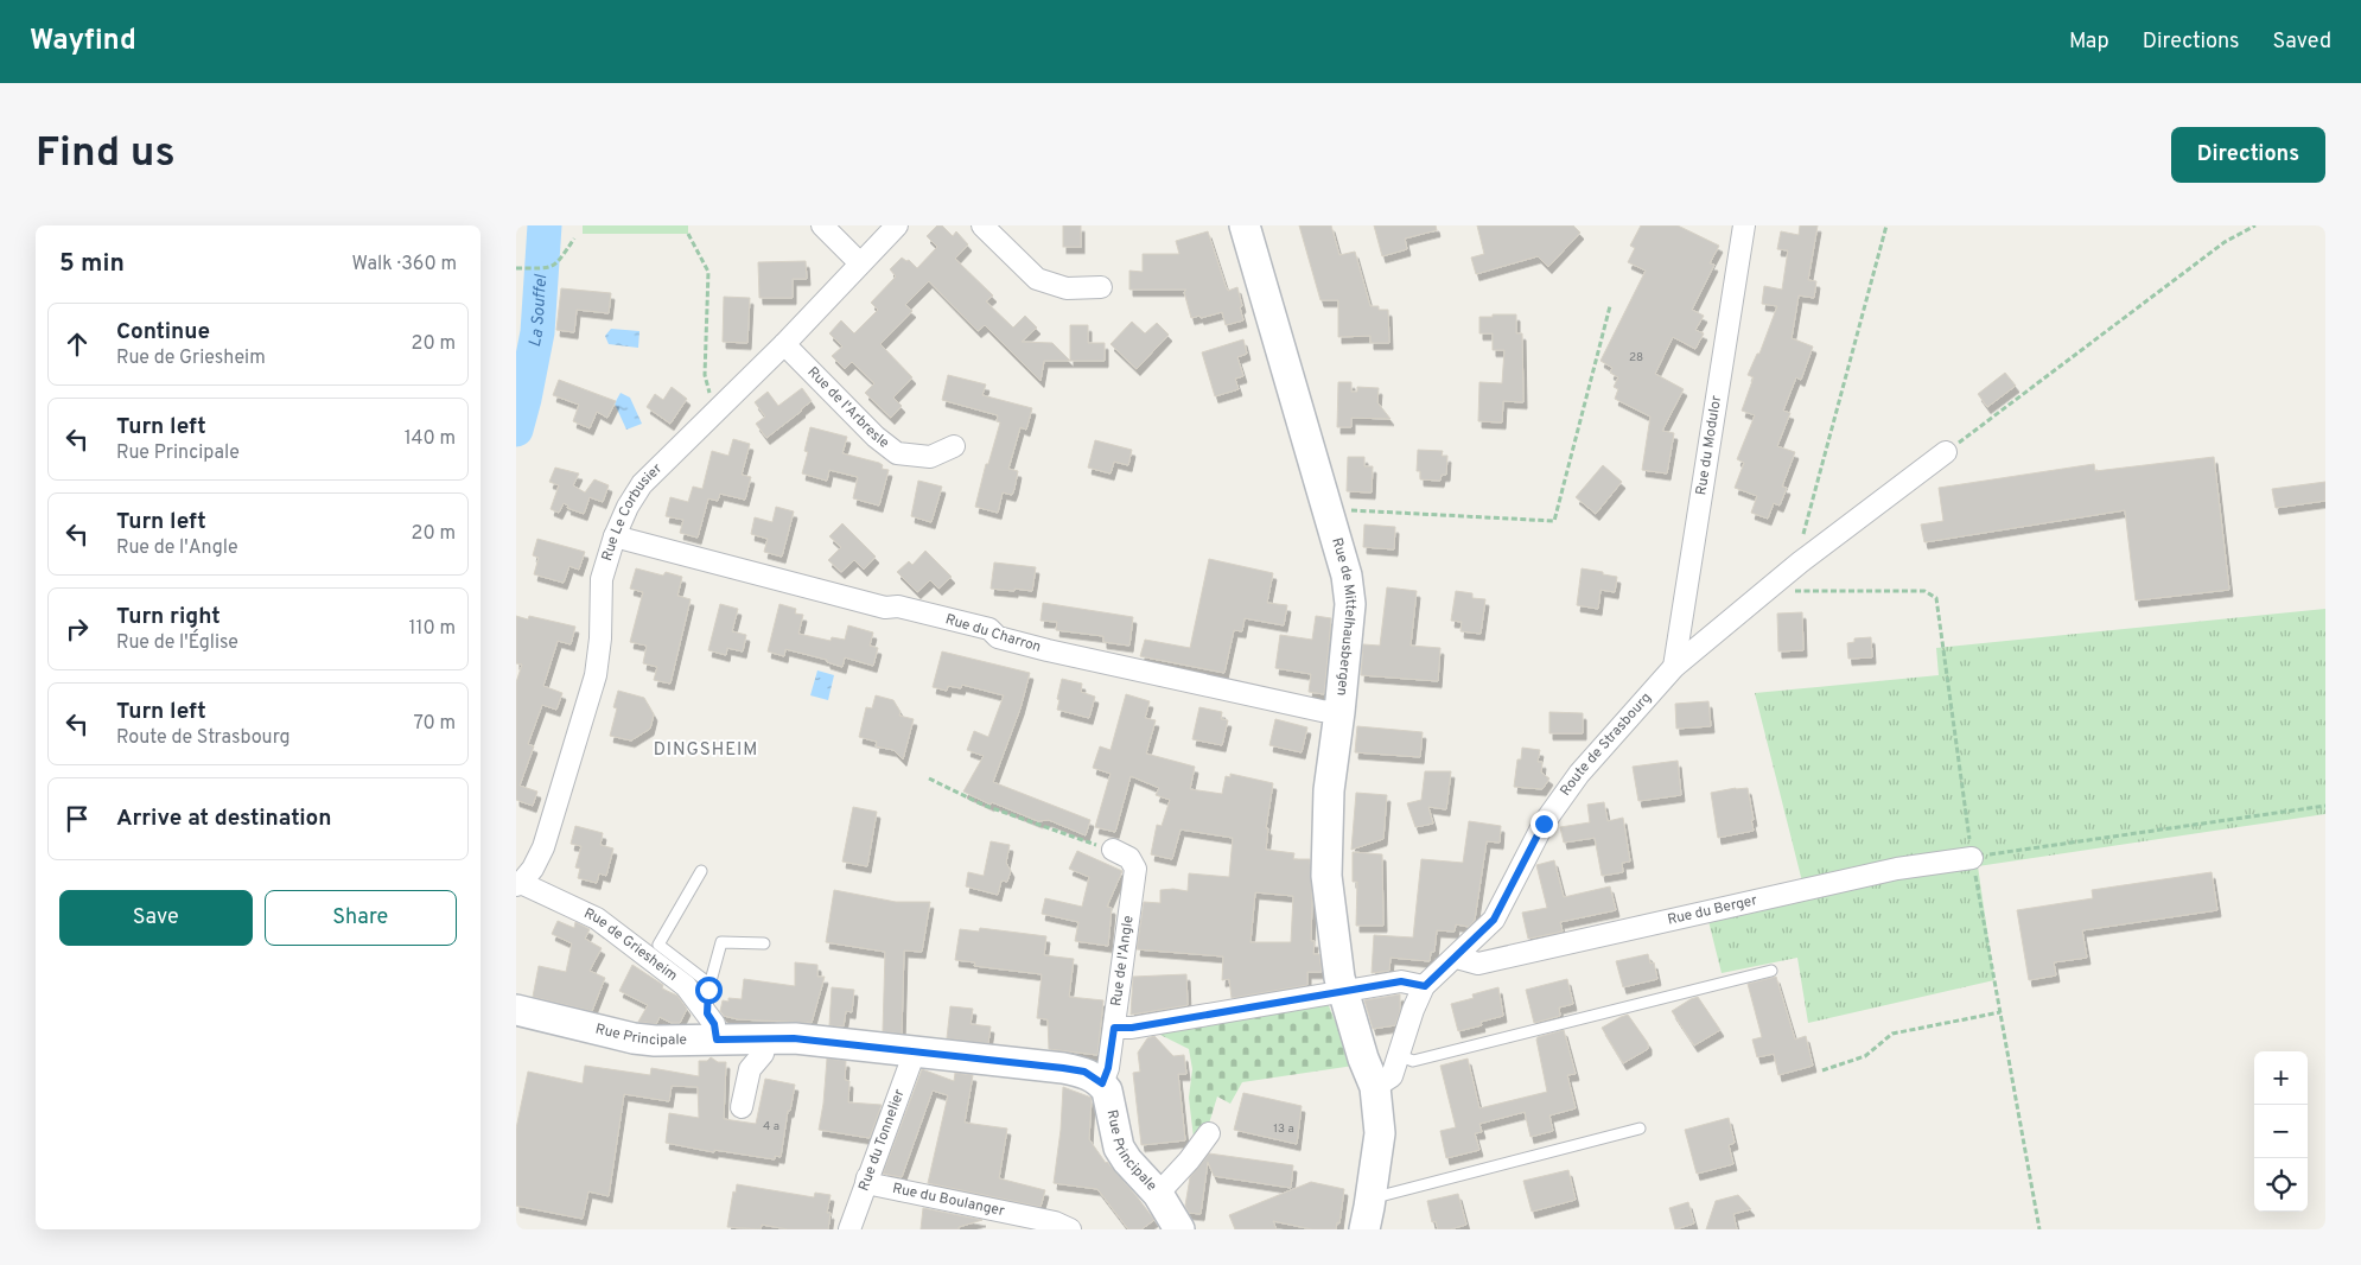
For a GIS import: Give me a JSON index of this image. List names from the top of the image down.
{
  "streets": {
    "street": [
      "Rue de l'Arbresle",
      "Rue du Modulor",
      "Rue Le Corbusier",
      "Rue de Mittelhausbergen",
      "Rue du Charron",
      "Route de Strasbourg",
      "Rue du Berger",
      "Rue de Griesheim",
      "Rue de l'Angle",
      "Rue Principale",
      "Rue du Tonnelier",
      "Rue du Boulanger"
    ]
  },
  "crossings": [
    ["Rue de l'Arbresle", "Rue Le Corbusier"],
    ["Rue du Modulor", "Route de Strasbourg"],
    ["Rue Le Corbusier", "Rue du Charron"],
    ["Rue Le Corbusier", "Rue de Griesheim"],
    ["Rue de Mittelhausbergen", "Rue du Charron"],
    ["Rue de Mittelhausbergen", "Route de Strasbourg"],
    ["Route de Strasbourg", "Rue du Berger"],
    ["Rue de Griesheim", "Rue Principale"],
    ["Rue de l'Angle", "Rue Principale"],
    ["Rue Principale", "Rue du Tonnelier"],
    ["Rue du Tonnelier", "Rue du Boulanger"]
  ],
  "districts": ["DINGSHEIM"],
  "water": ["La Souffel"],
  "house_numbers": ["28", "4 a", "13 a"],
  "page": {
    "header": "Wayfind",
    "nav": ["Map", "Directions", "Saved"],
    "buttons": [
      "Directions",
      ["Save", "Share"]
    ],
    "title": "Find us",
    "heading": ["5 min", "Walk · 360 m"],
    "list": [
      ["Continue", "Rue de Griesheim", "20 m"],
      ["Turn left", "Rue Principale", "140 m"],
      ["Turn left", "Rue de l'Angle", "20 m"],
      ["Turn right", "Rue de l'Église", "110 m"],
      ["Turn left", "Route de Strasbourg", "70 m"],
      "Arrive at destination"
    ],
    "map_buttons": ["+", "−"]
  }
}
